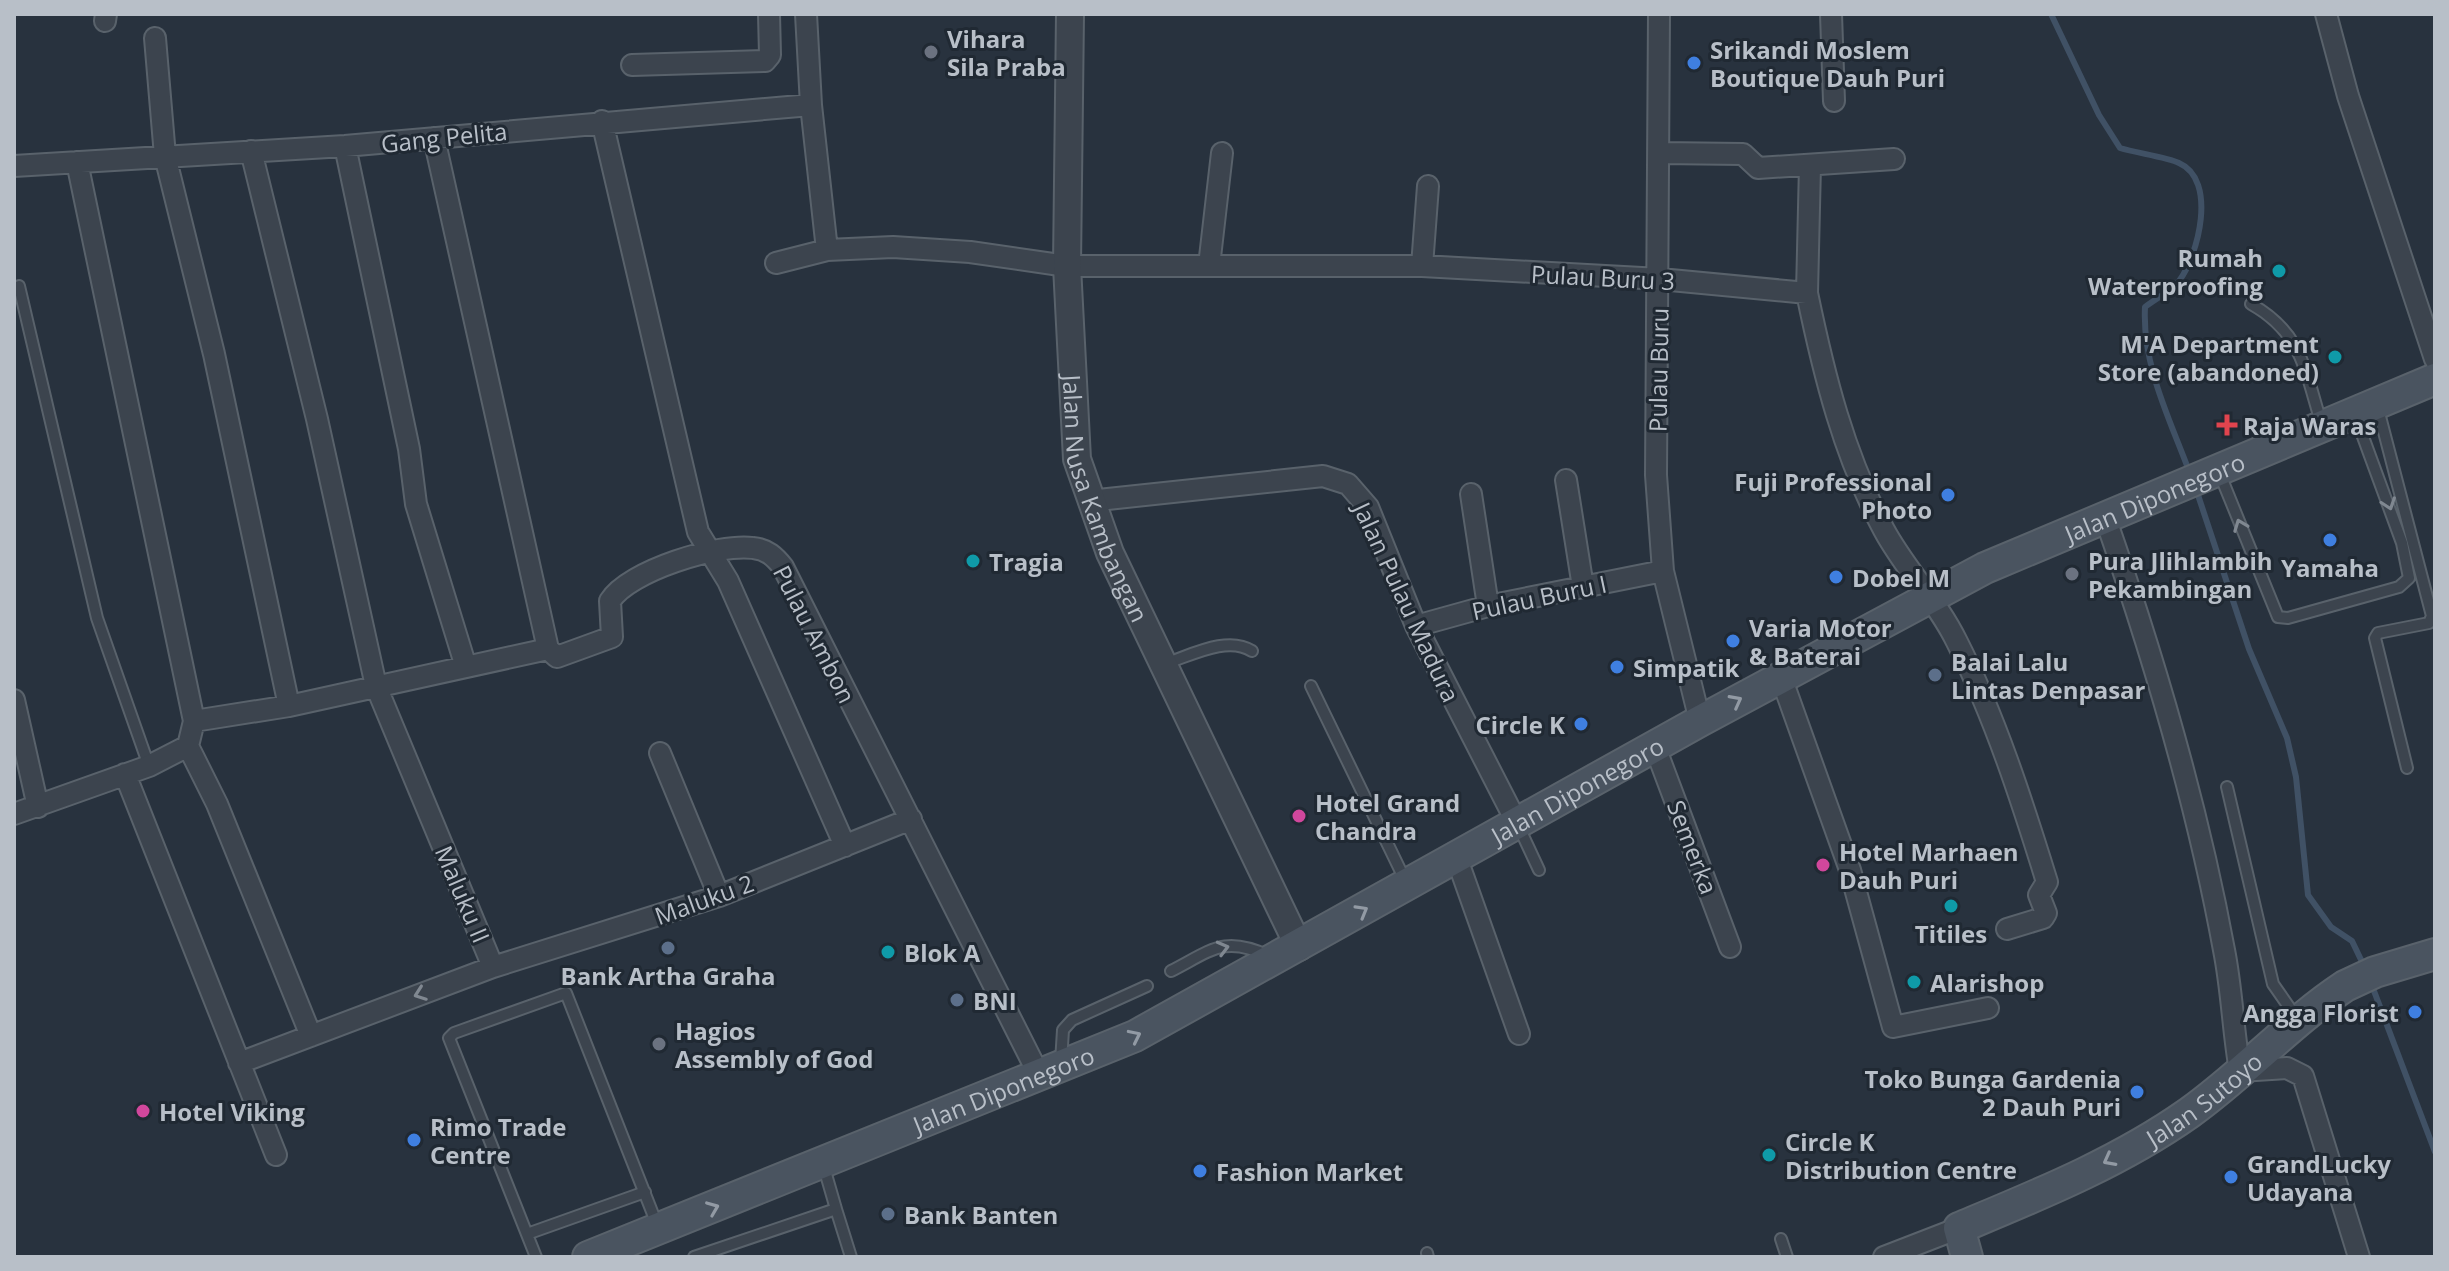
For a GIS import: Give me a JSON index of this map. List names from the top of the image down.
{
  "streets": {
    "main road": ["Jalan Diponegoro", "Jalan Sutoyo"],
    "street": [
      "Gang Pelita",
      "Pulau Buru 3",
      "Pulau Buru",
      "Jalan Nusa Kambangan",
      "Pulau Buru I",
      "Jalan Pulau Madura",
      "Pulau Ambon",
      "Semerka",
      "Maluku II",
      "Maluku 2"
    ]
  },
  "crossings": [
    ["Gang Pelita", "Maluku II"],
    ["Pulau Buru 3", "Pulau Buru"],
    ["Pulau Buru 3", "Jalan Nusa Kambangan"],
    ["Pulau Buru", "Jalan Diponegoro"],
    ["Pulau Buru", "Pulau Buru I"],
    ["Jalan Diponegoro", "Jalan Nusa Kambangan"],
    ["Jalan Diponegoro", "Jalan Pulau Madura"],
    ["Jalan Diponegoro", "Pulau Ambon"],
    ["Jalan Diponegoro", "Semerka"],
    ["Jalan Nusa Kambangan", "Jalan Pulau Madura"],
    ["Pulau Buru I", "Jalan Pulau Madura"],
    ["Pulau Ambon", "Maluku II"],
    ["Pulau Ambon", "Maluku 2"],
    ["Maluku II", "Maluku 2"]
  ],
  "one_way": ["Jalan Sutoyo"],
  "places": {
    "other": [
      "Vihara Sila Praba",
      "Srikandi Moslem Boutique Dauh Puri",
      "Rumah Waterproofing",
      "M'A Department Store (abandoned)",
      "Fuji Professional Photo",
      "Yamaha",
      "Tragia",
      "Pura Jlihlambih Pekambingan",
      "Dobel M",
      "Varia Motor & Baterai",
      "Simpatik",
      "Balai Lalu Lintas Denpasar",
      "Circle K",
      "Hotel Grand Chandra",
      "Hotel Marhaen Dauh Puri",
      "Titiles",
      "Bank Artha Graha",
      "Blok A",
      "Alarishop",
      "BNI",
      "Angga Florist",
      "Hagios Assembly of God",
      "Toko Bunga Gardenia 2 Dauh Puri",
      "Hotel Viking",
      "Rimo Trade Centre",
      "Circle K Distribution Centre",
      "Fashion Market",
      "GrandLucky Udayana",
      "Bank Banten"
    ],
    "health": ["Raja Waras"]
  }
}
